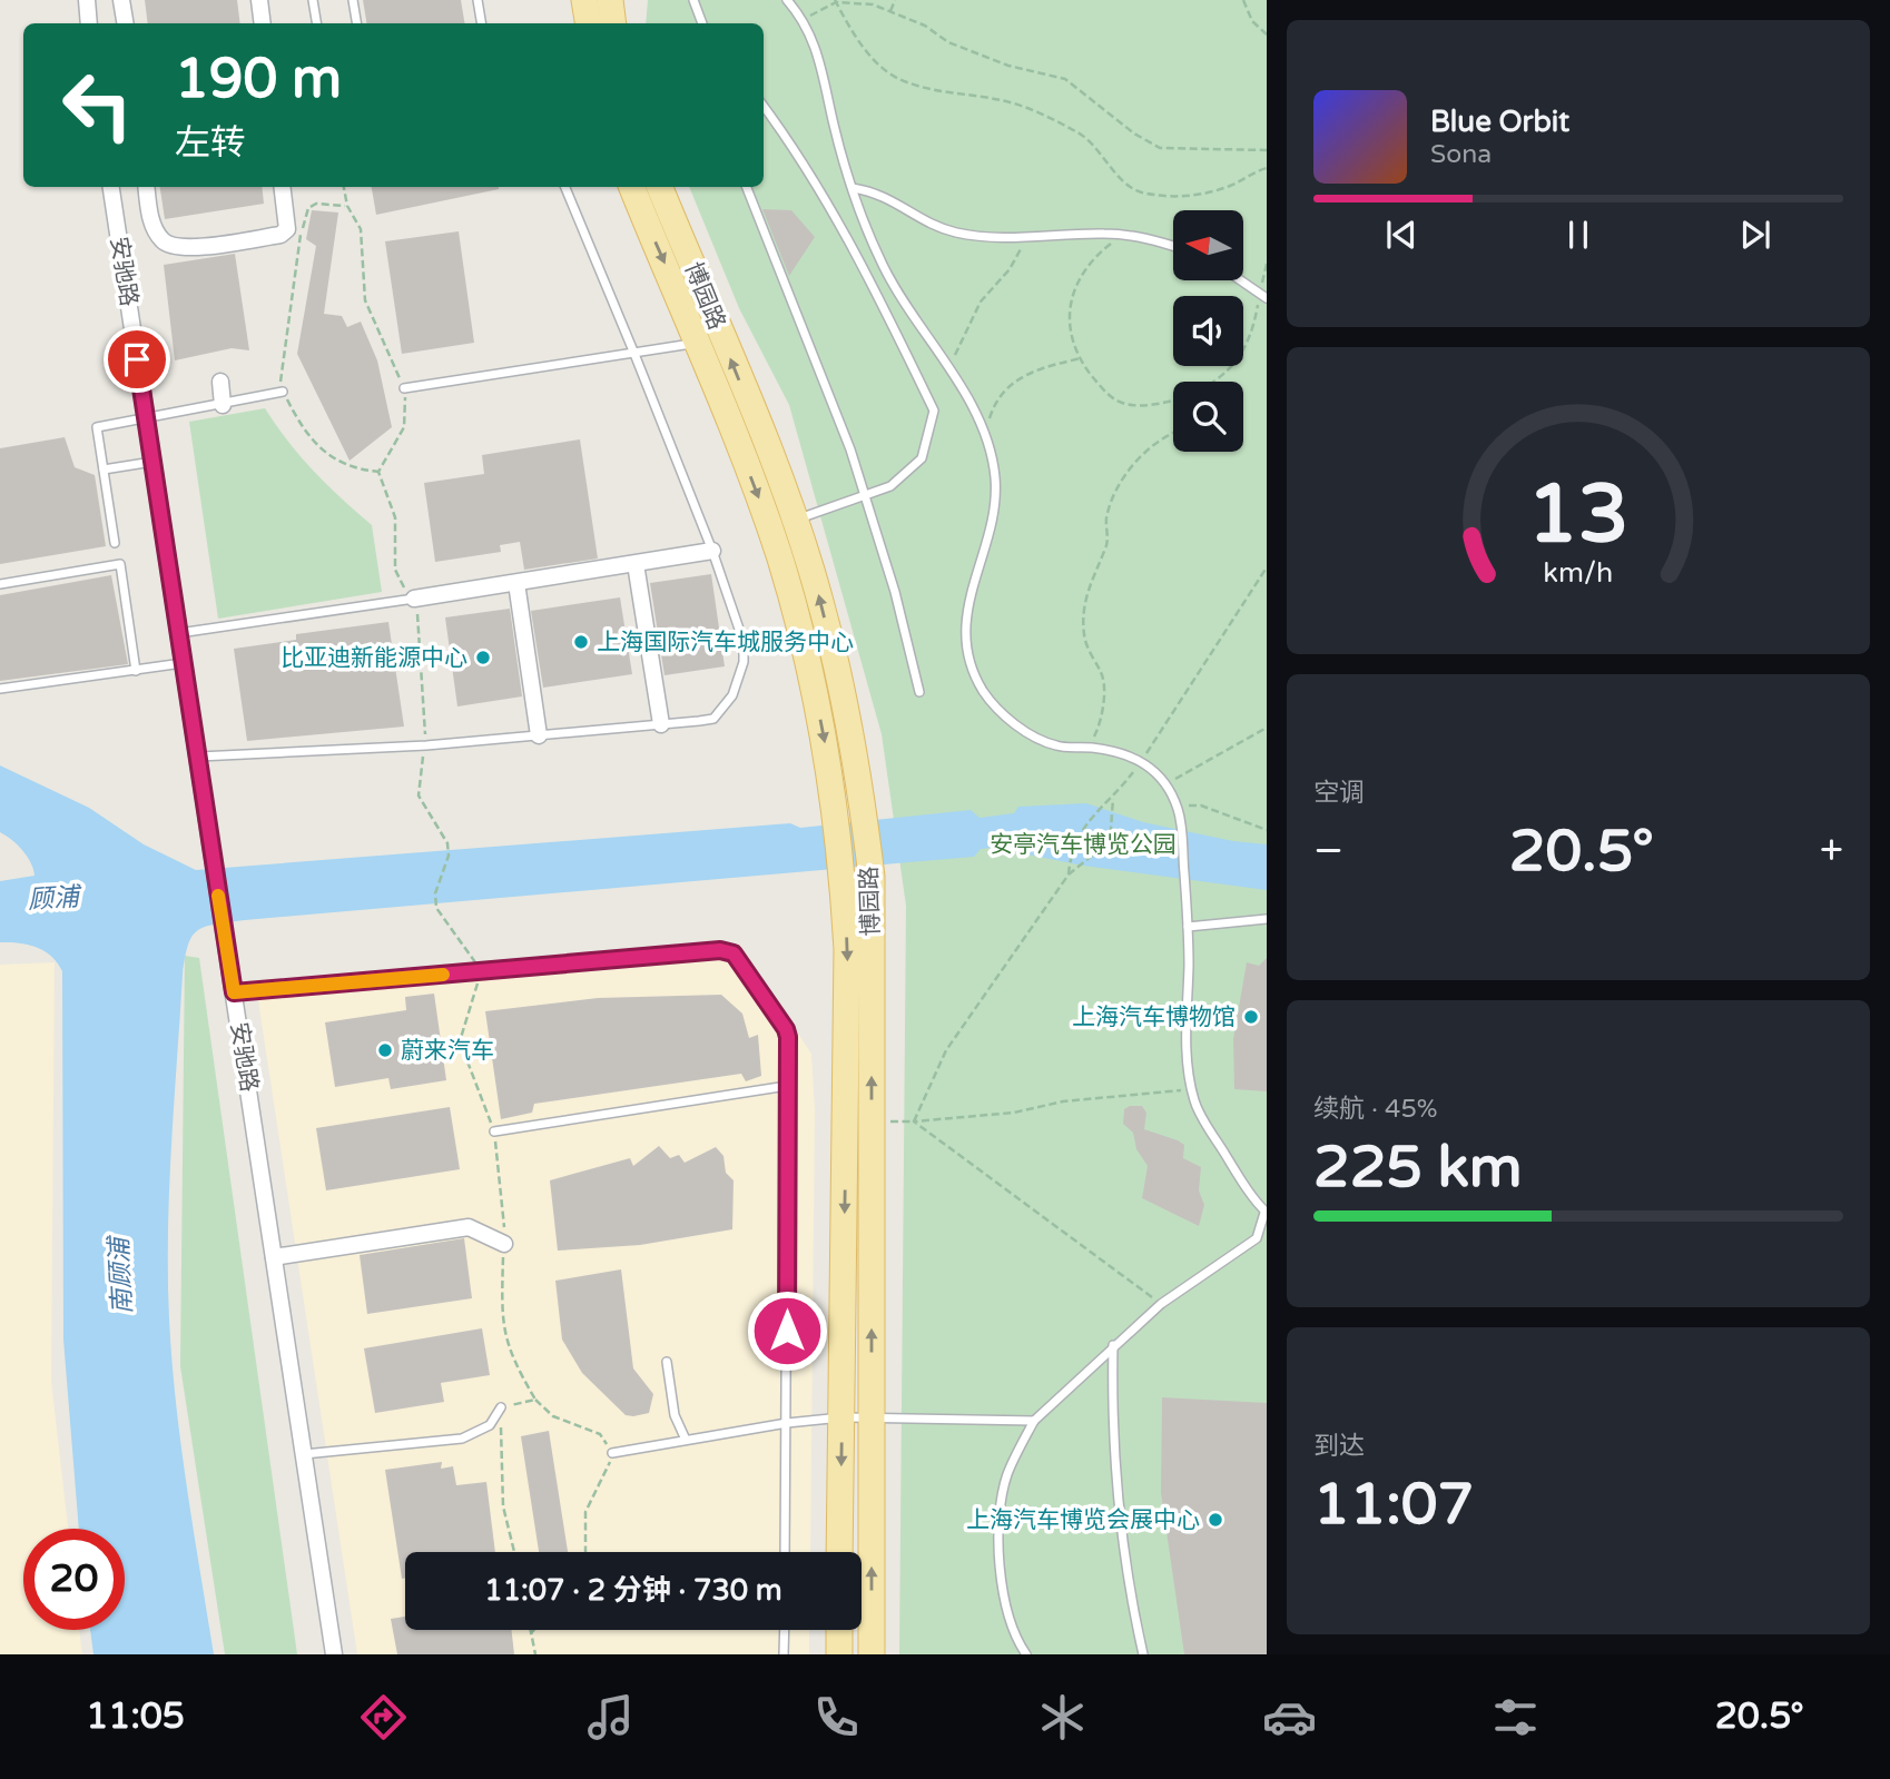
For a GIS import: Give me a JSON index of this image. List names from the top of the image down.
{
  "streets": {
    "main road": ["博园路"],
    "street": ["安驰路"]
  },
  "water": ["顾浦", "南顾浦"],
  "parks": ["安亭汽车博览公园"],
  "places": [
    "上海国际汽车城服务中心",
    "比亚迪新能源中心",
    "上海汽车博物馆",
    "蔚来汽车",
    "上海汽车博览会展中心"
  ],
  "north": "left",
  "page": {
    "turn": ["190 m", "左转"],
    "song": ["Blue Orbit", "Sona"],
    "tile": [
      "空调",
      ["续航 · 45%", "225 km"],
      ["到达", "11:07"]
    ],
    "heat": ["−", "20.5°", "+"],
    "limit": "20",
    "trip": "11:07 · 2 分钟 · 730 m",
    "tabs": ["11:05", "20.5°"],
    "gauge": ["13", "km/h"]
  }
}
